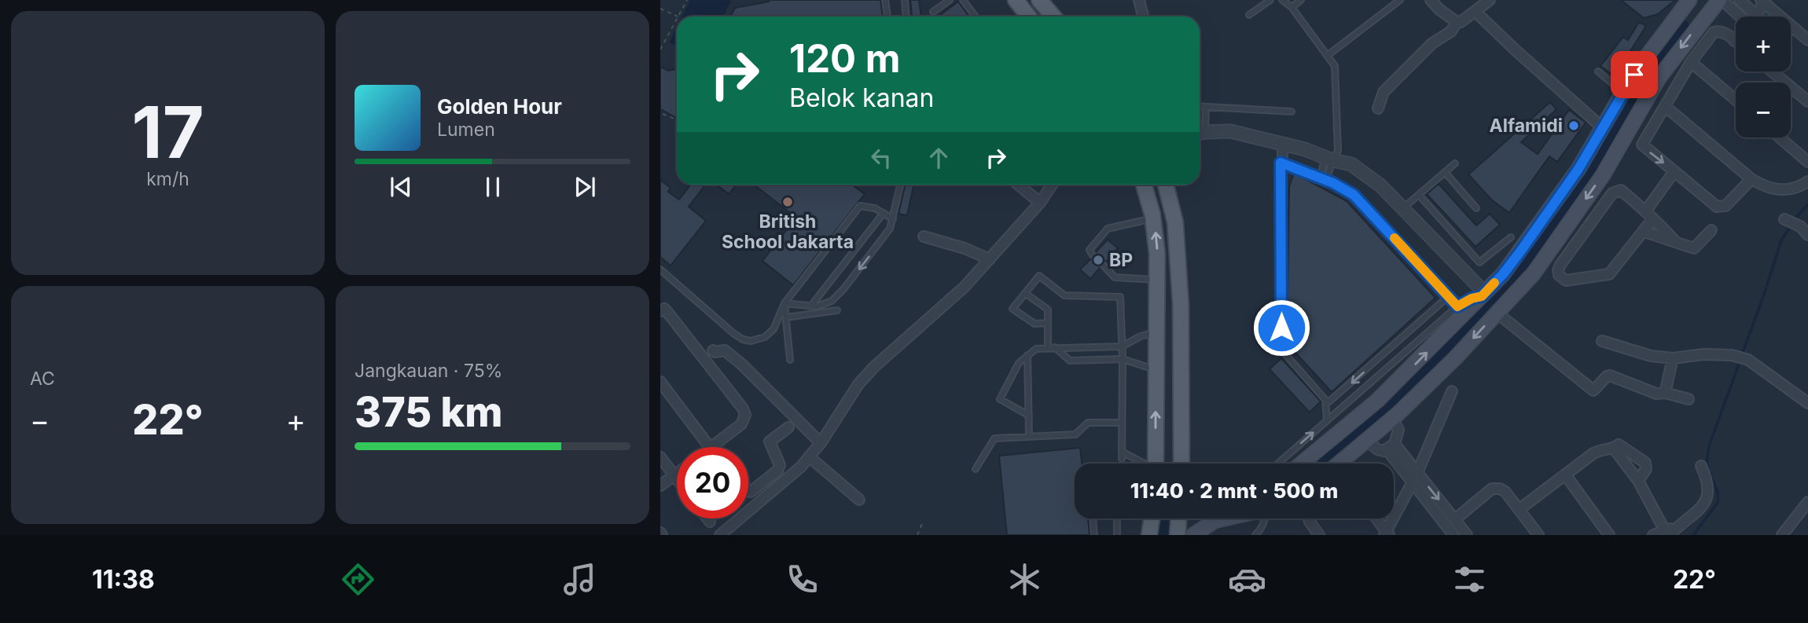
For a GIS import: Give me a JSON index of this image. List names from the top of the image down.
{
  "places": ["Alfamidi", "British School Jakarta", "BP"],
  "page": {
    "tile": [
      ["17", "km/h"],
      "AC",
      ["Jangkauan · 75%", "375 km"]
    ],
    "map_buttons": ["+", "−"],
    "turn": ["120 m", "Belok kanan"],
    "song": ["Golden Hour", "Lumen"],
    "heat": ["−", "22°", "+"],
    "limit": "20",
    "trip": "11:40 · 2 mnt · 500 m",
    "tabs": ["11:38", "22°"]
  }
}
